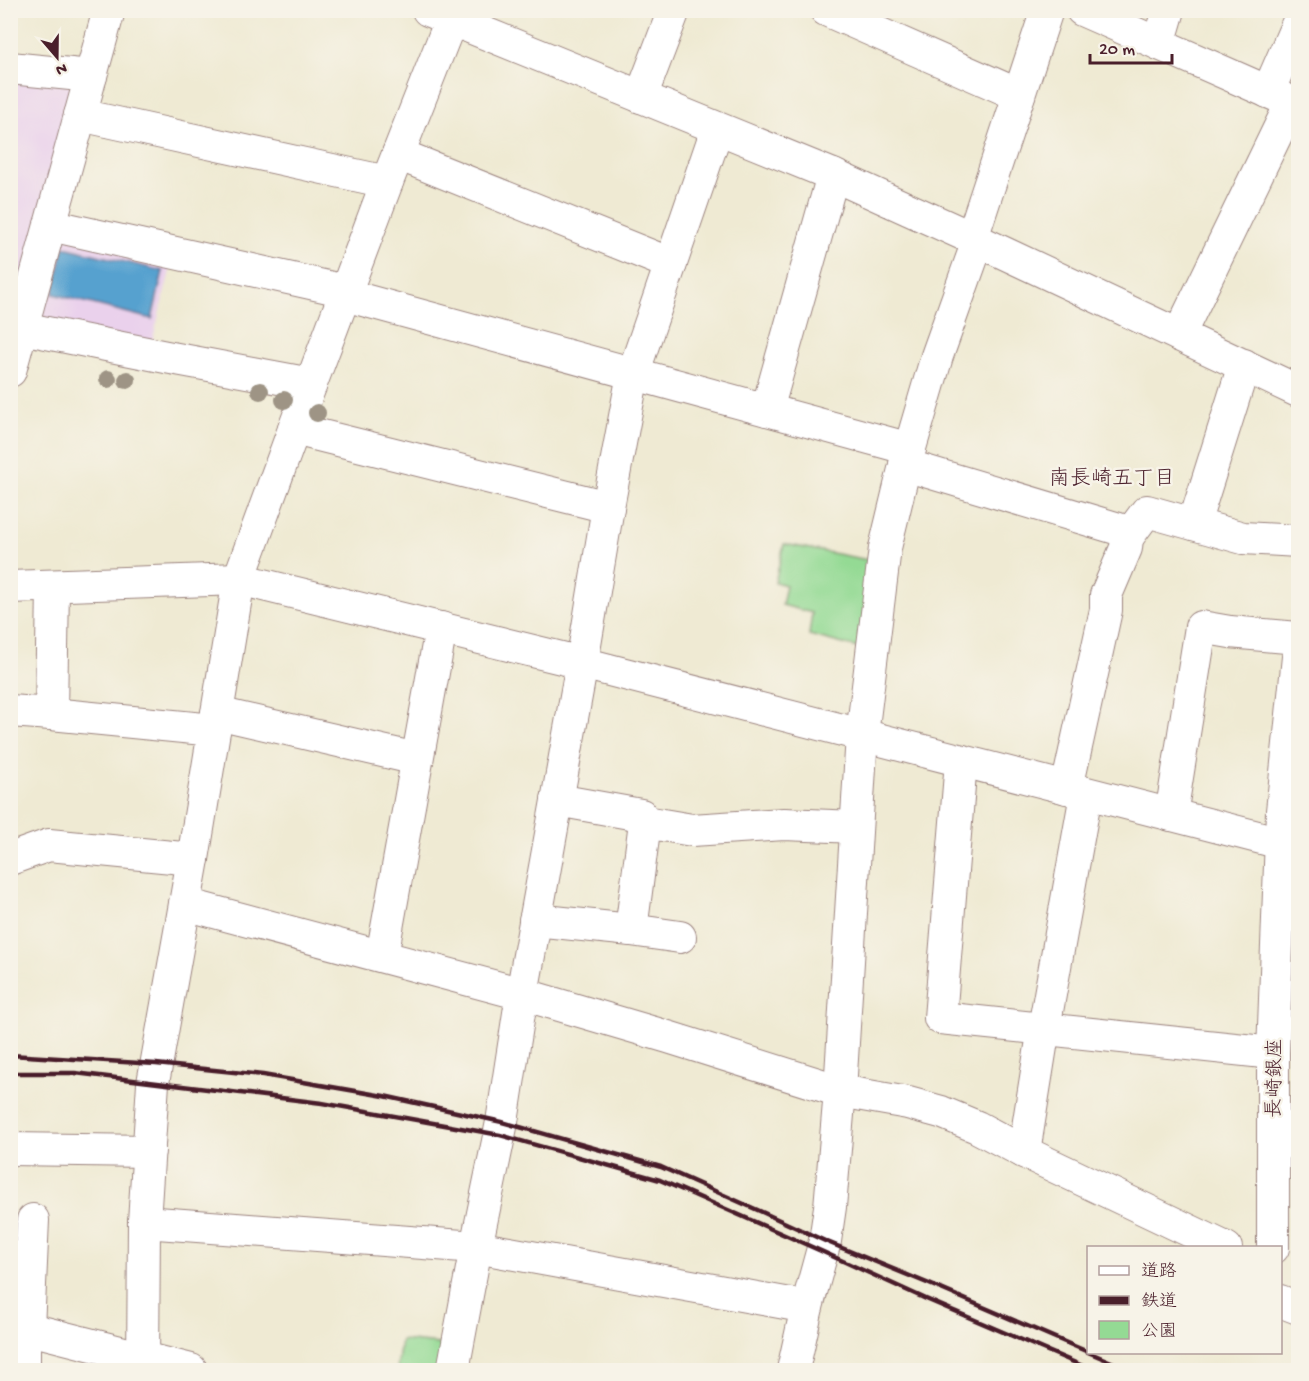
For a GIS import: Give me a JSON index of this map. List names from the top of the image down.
{
  "streets": {
    "street": ["長崎銀座"]
  },
  "districts": ["南長崎五丁目"],
  "legend": ["道路", "鉄道", "公園"],
  "scale_bar": "20 m",
  "north": "bottom"
}
